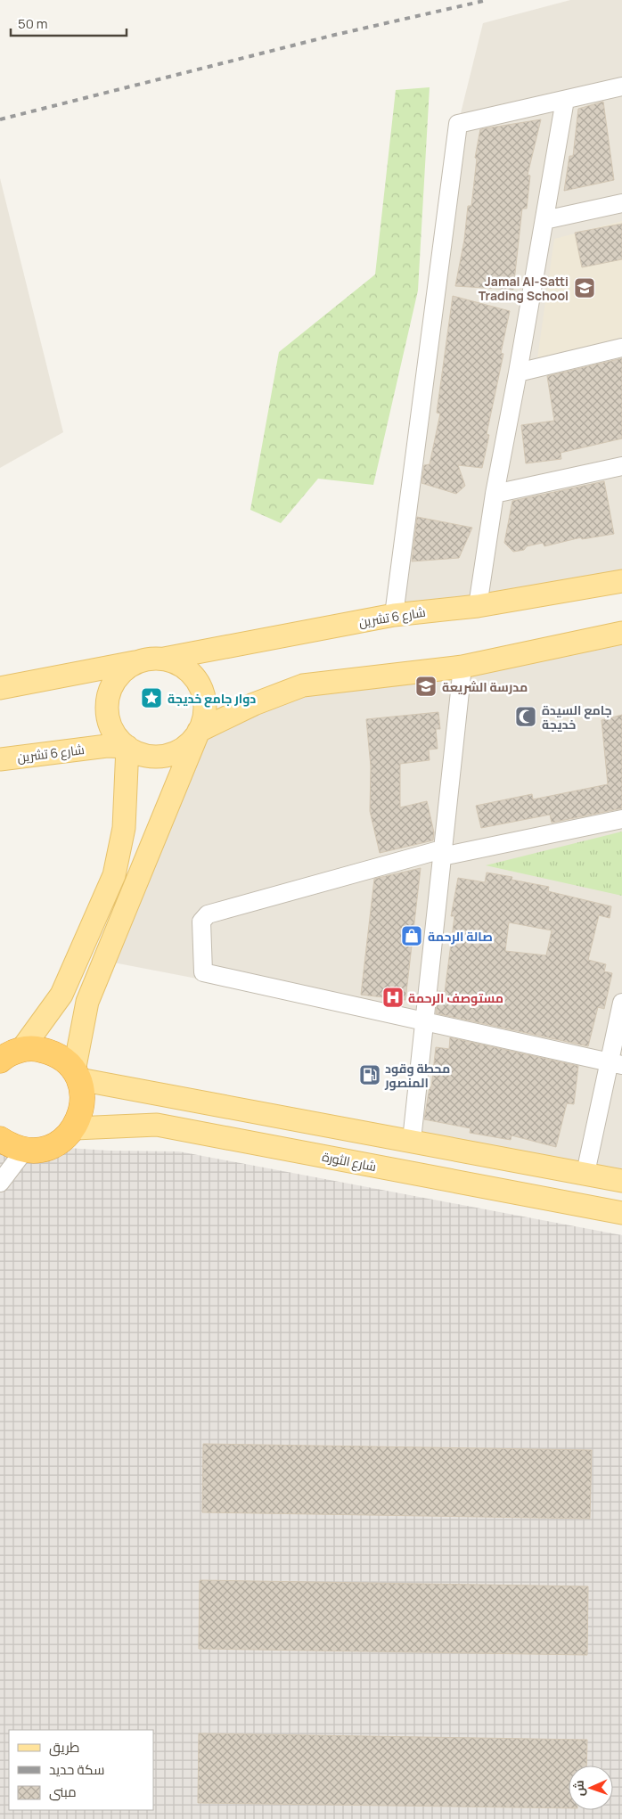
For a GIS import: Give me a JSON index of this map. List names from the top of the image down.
{
  "streets": {
    "main road": ["شارع 6 تشرين", "شارع الثورة"]
  },
  "places": {
    "school or university": ["Jamal Al-Satti Trading School", "مدرسة الشريعة"],
    "place": ["دوار جامع خديجة"],
    "mosque": ["جامع السيدة خديجة"],
    "shop": ["صالة الرحمة"],
    "hospital": ["مستوصف الرحمة"],
    "fuel station": ["محطة وقود المنصور"]
  },
  "legend": ["طريق", "سكة حديد", "مبنى"],
  "scale_bar": "50 m",
  "north": "left"
}
